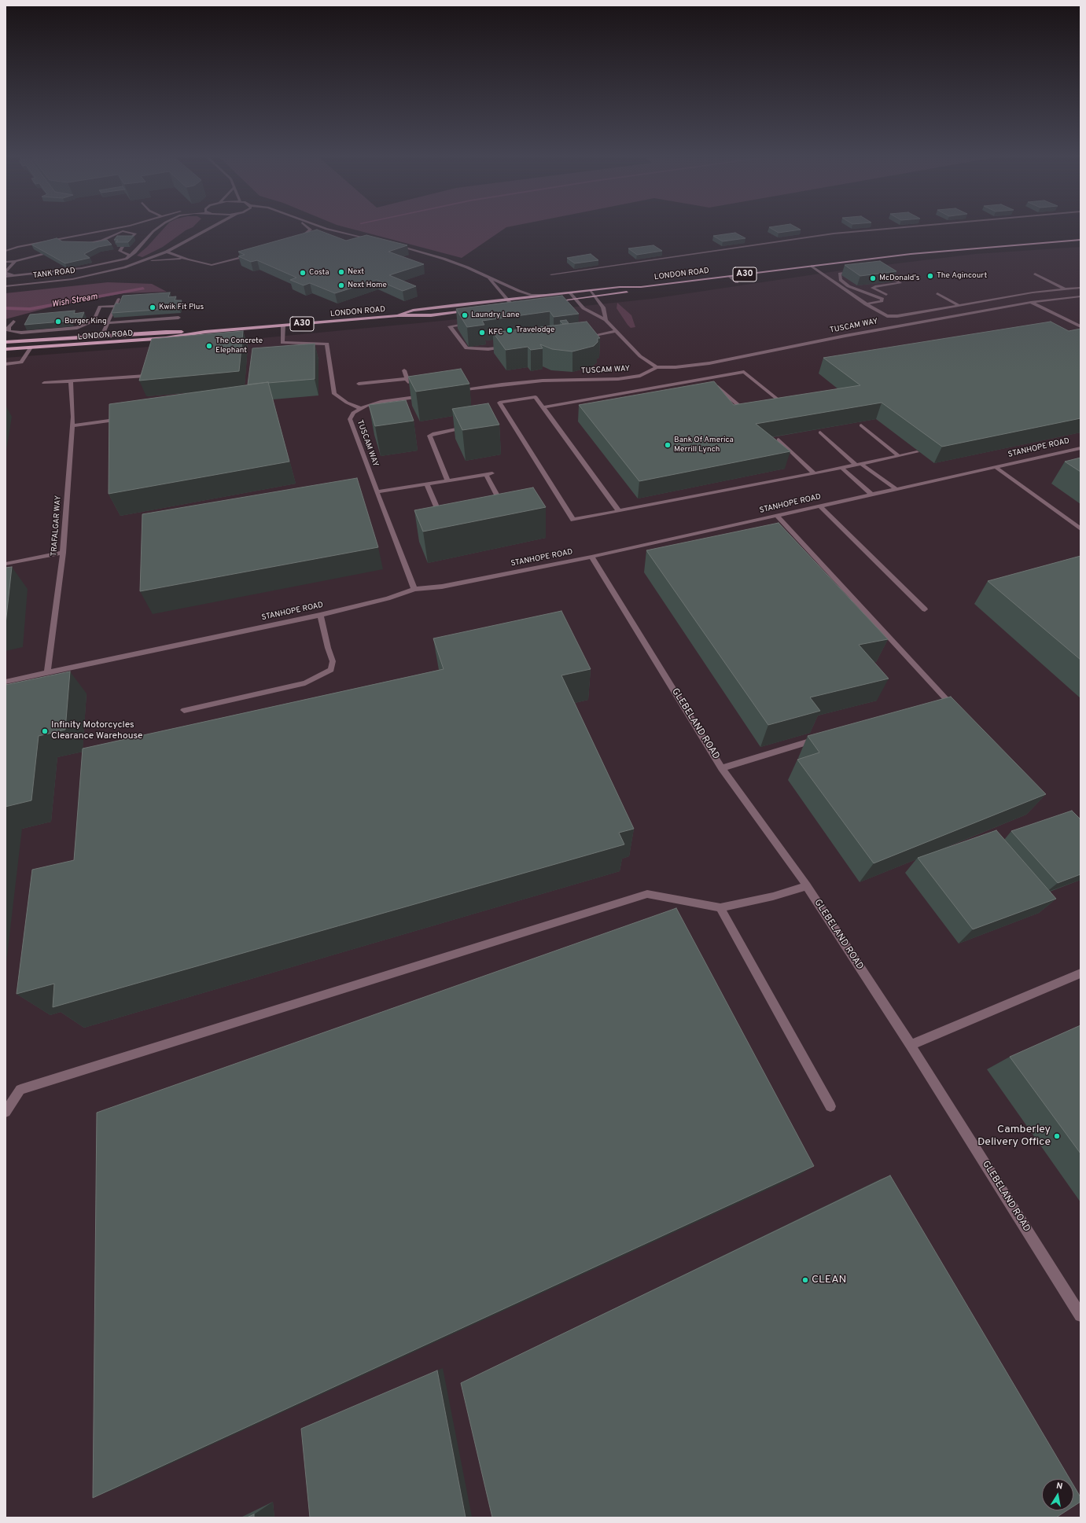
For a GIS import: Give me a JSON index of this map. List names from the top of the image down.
{
  "streets": {
    "main road": ["LONDON ROAD", "A30"],
    "street": [
      "TANK ROAD",
      "TUSCAM WAY",
      "STANHOPE ROAD",
      "TRAFALGAR WAY",
      "GLEBELAND ROAD"
    ]
  },
  "crossings": [
    ["TUSCAM WAY", "STANHOPE ROAD"],
    ["STANHOPE ROAD", "TRAFALGAR WAY"],
    ["STANHOPE ROAD", "GLEBELAND ROAD"]
  ],
  "water": ["Wish Stream"],
  "places": [
    "Next",
    "Costa",
    "The Agincourt",
    "McDonald's",
    "Next Home",
    "Kwik Fit Plus",
    "Laundry Lane",
    "Burger King",
    "Travelodge",
    "KFC",
    "The Concrete Elephant",
    "Bank Of America Merrill Lynch",
    "Infinity Motorcycles Clearance Warehouse",
    "Camberley Delivery Office",
    "CLEAN"
  ],
  "north": "top"
}
